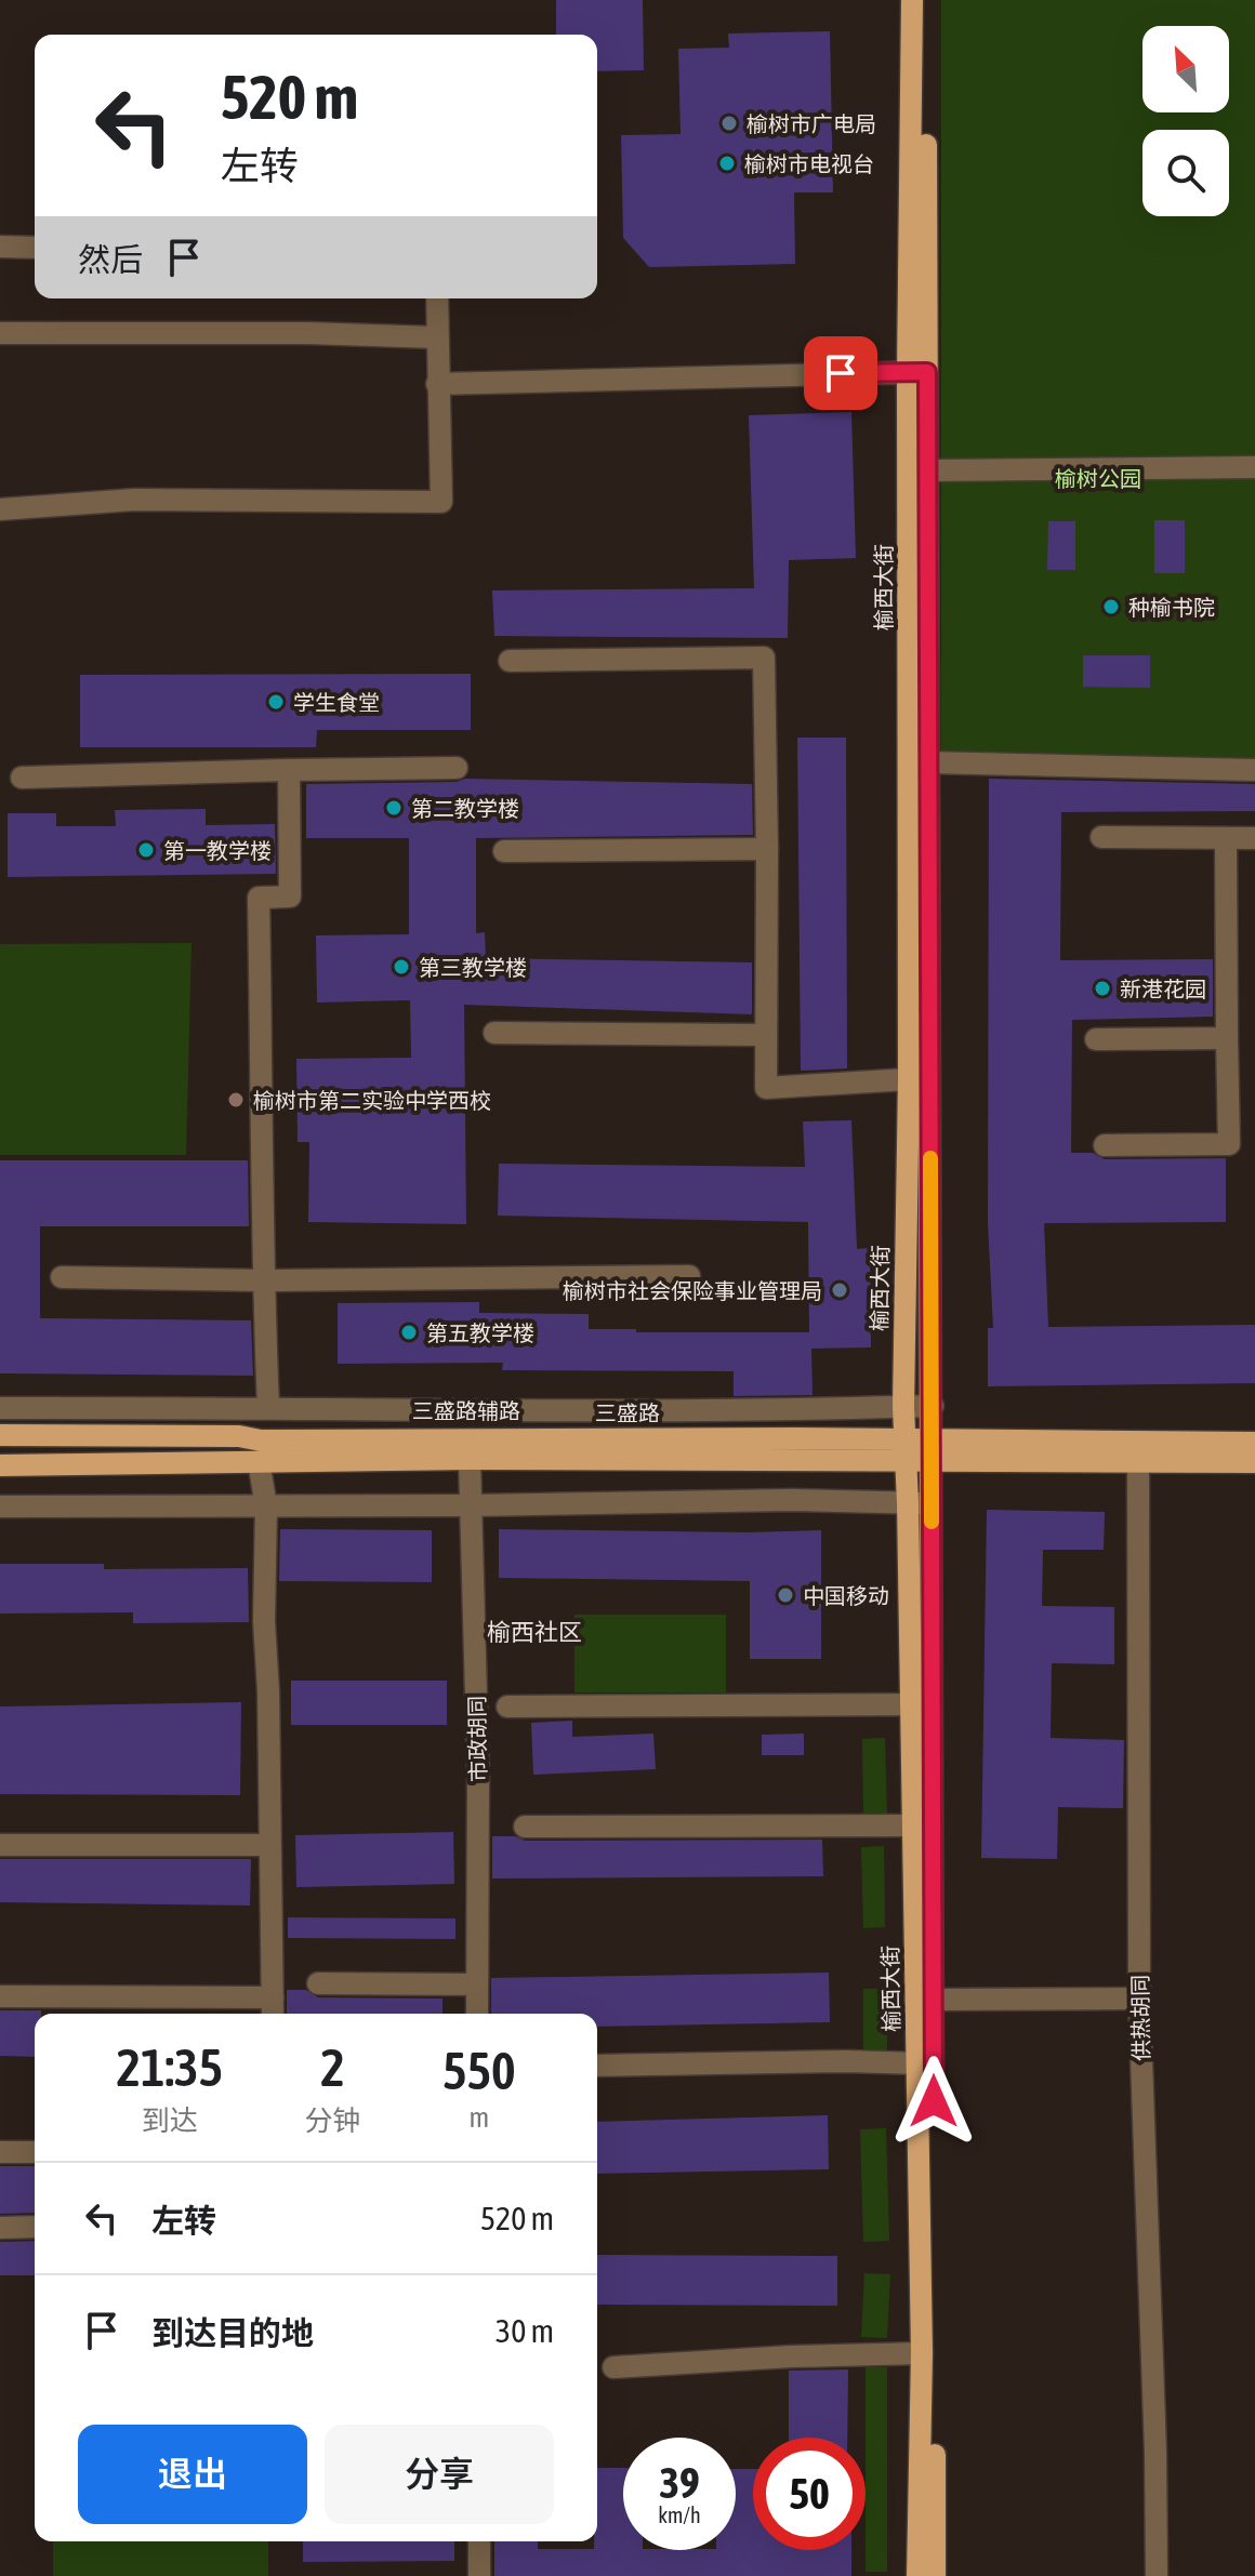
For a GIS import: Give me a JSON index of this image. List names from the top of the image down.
{
  "streets": {
    "main road": ["榆西大街", "三盛路"],
    "street": ["三盛路辅路", "市政胡同", "供热胡同"]
  },
  "crossings": [
    ["榆西大街", "三盛路辅路"],
    ["榆西大街", "三盛路"],
    ["三盛路", "市政胡同"],
    ["三盛路", "供热胡同"]
  ],
  "districts": ["榆西社区"],
  "parks": ["榆树公园"],
  "places": [
    "榆树市广电局",
    "榆树市电视台",
    "种榆书院",
    "学生食堂",
    "第二教学楼",
    "第一教学楼",
    "第三教学楼",
    "新港花园",
    "榆树市第二实验中学西校",
    "榆树市社会保险事业管理局",
    "第五教学楼",
    "中国移动"
  ],
  "north": "top left",
  "page": {
    "turn": ["520 m", "左转"],
    "then": "然后",
    "eta": [
      "21:35",
      "到达",
      "2",
      "分钟",
      "550",
      "m"
    ],
    "list": [
      {
        "name": "左转",
        "value": "520 m"
      },
      {
        "name": "到达目的地",
        "value": "30 m"
      }
    ],
    "buttons": ["退出", "分享"],
    "speed": "39 km/h",
    "limit": "50"
  }
}
